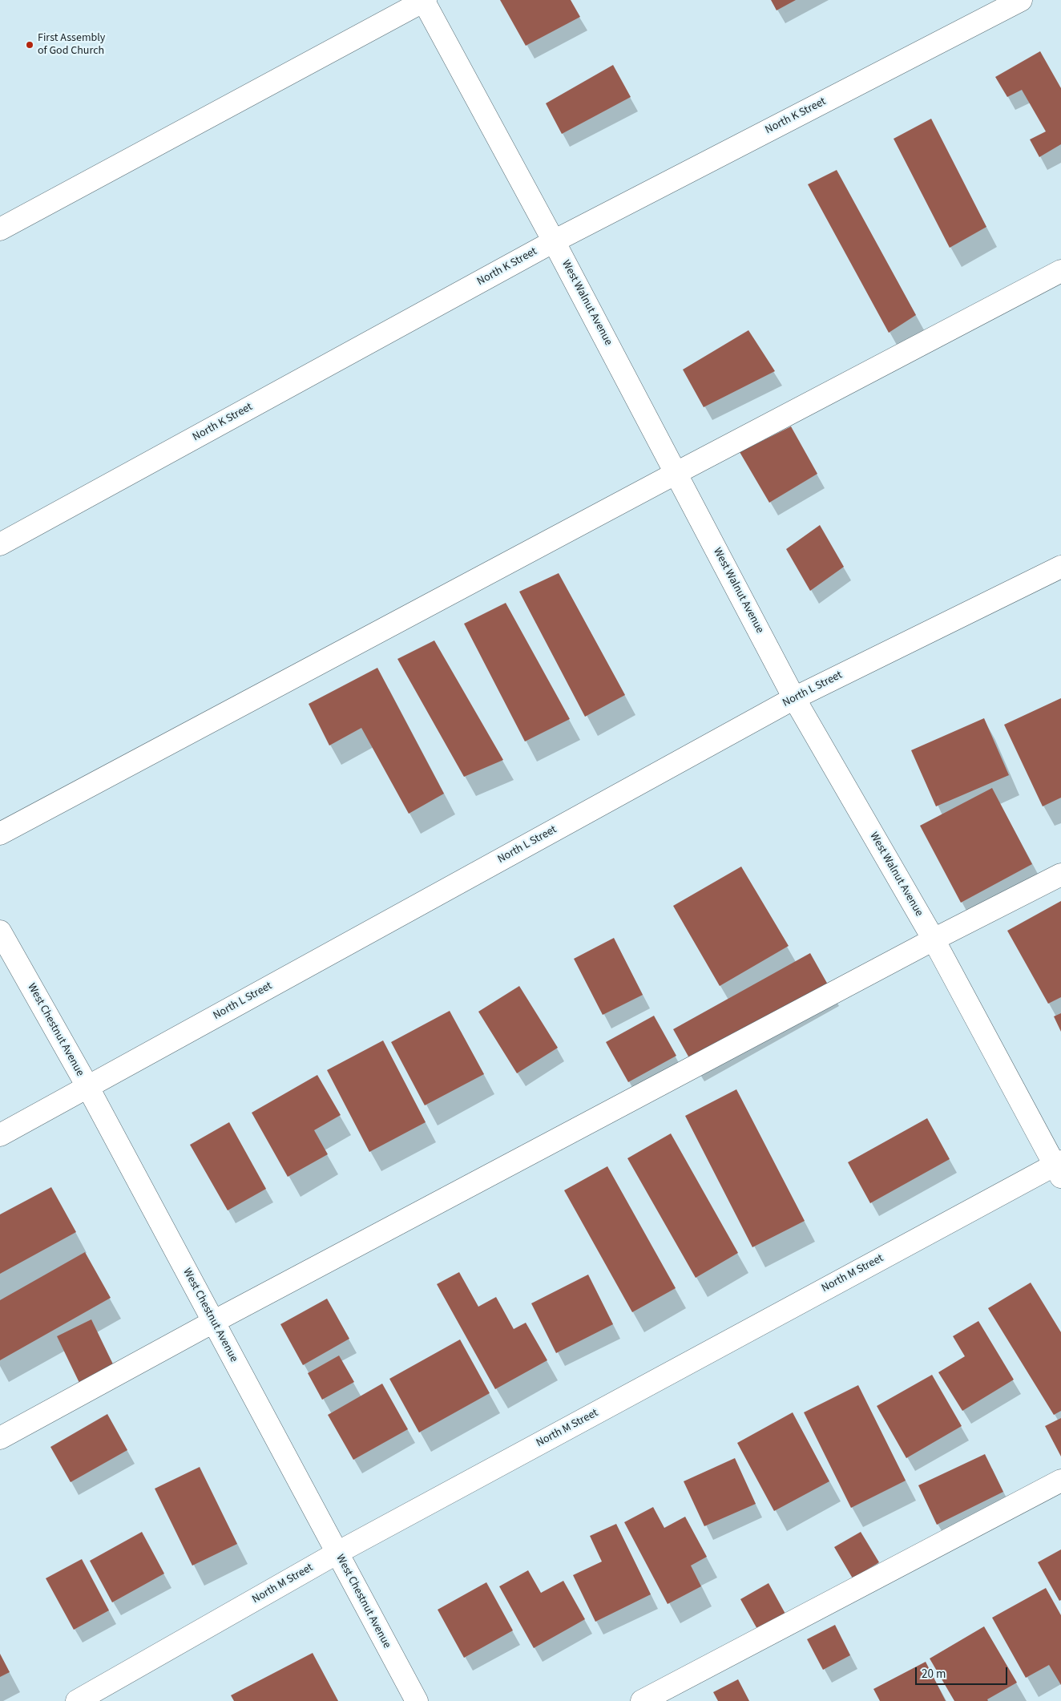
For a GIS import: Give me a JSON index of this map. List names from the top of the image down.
{
  "streets": {
    "street": [
      "North K Street",
      "West Walnut Avenue",
      "North L Street",
      "West Chestnut Avenue",
      "North M Street"
    ]
  },
  "crossings": [
    ["North K Street", "West Walnut Avenue"],
    ["West Walnut Avenue", "North L Street"],
    ["West Walnut Avenue", "North M Street"],
    ["North L Street", "West Chestnut Avenue"],
    ["West Chestnut Avenue", "North M Street"]
  ],
  "places": ["First Assembly of God Church"],
  "scale_bar": "20 m"
}
